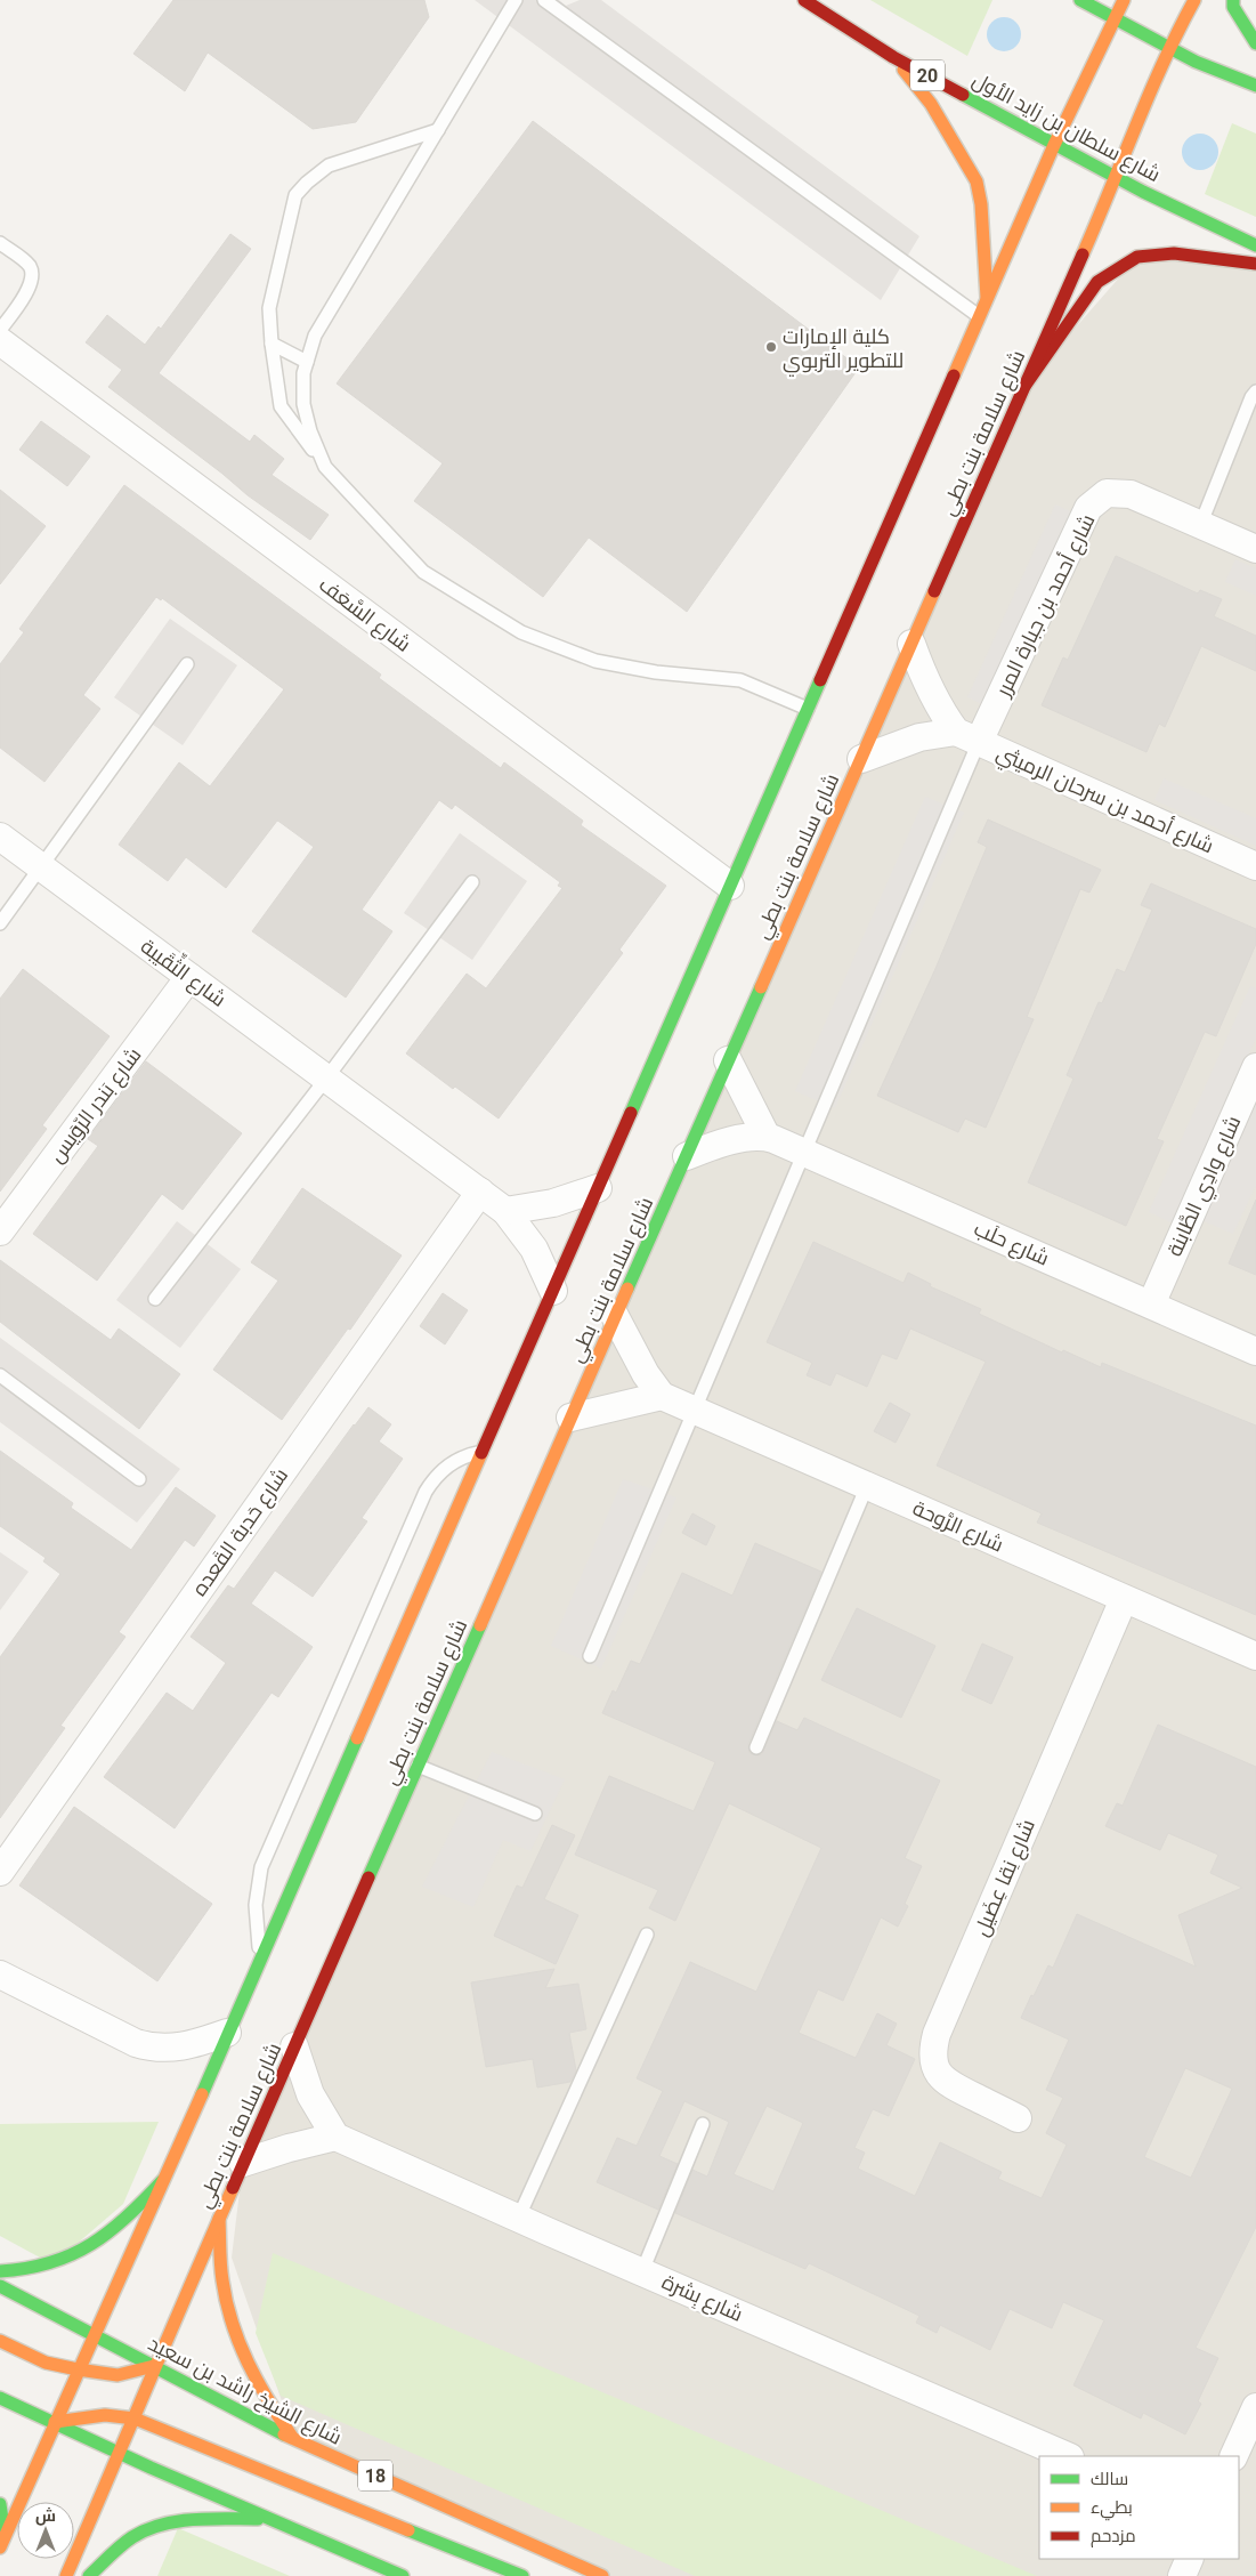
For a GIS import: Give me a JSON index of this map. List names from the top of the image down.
{
  "streets": {
    "main road": [
      "20",
      "شارع سلطان بن زايد الأول",
      "شارع سلامة بنت بطي",
      "شارع الشيخ راشد بن سعيد",
      "18"
    ],
    "street": [
      "شارع أحمد بن جبارة المرر",
      "شارع السَّعَف",
      "شارع أحمد بن سرحان الرميثي",
      "شارع الثِّقَيبة",
      "شارع بَندر الرّوَيس",
      "شارع وادِي الطَّابنة",
      "شارع حلَب",
      "شارع الرَّوحة",
      "شارع حَدبة القَعده",
      "شارع نِقا عِضَيل",
      "شارع بِشرة"
    ]
  },
  "crossings": [
    ["شارع سلطان بن زايد الأول", "شارع سلامة بنت بطي"],
    ["شارع سلامة بنت بطي", "شارع الرَّوحة"],
    ["شارع سلامة بنت بطي", "شارع الشيخ راشد بن سعيد"],
    ["شارع أحمد بن جبارة المرر", "شارع أحمد بن سرحان الرميثي"],
    ["شارع الثِّقَيبة", "شارع بَندر الرّوَيس"],
    ["شارع الثِّقَيبة", "شارع حَدبة القَعده"],
    ["شارع وادِي الطَّابنة", "شارع حلَب"],
    ["شارع الرَّوحة", "شارع نِقا عِضَيل"]
  ],
  "places": ["كلية الإمارات للتطوير التربوي"],
  "legend": ["سالك", "بطيء", "مزدحم"],
  "north": "top"
}
